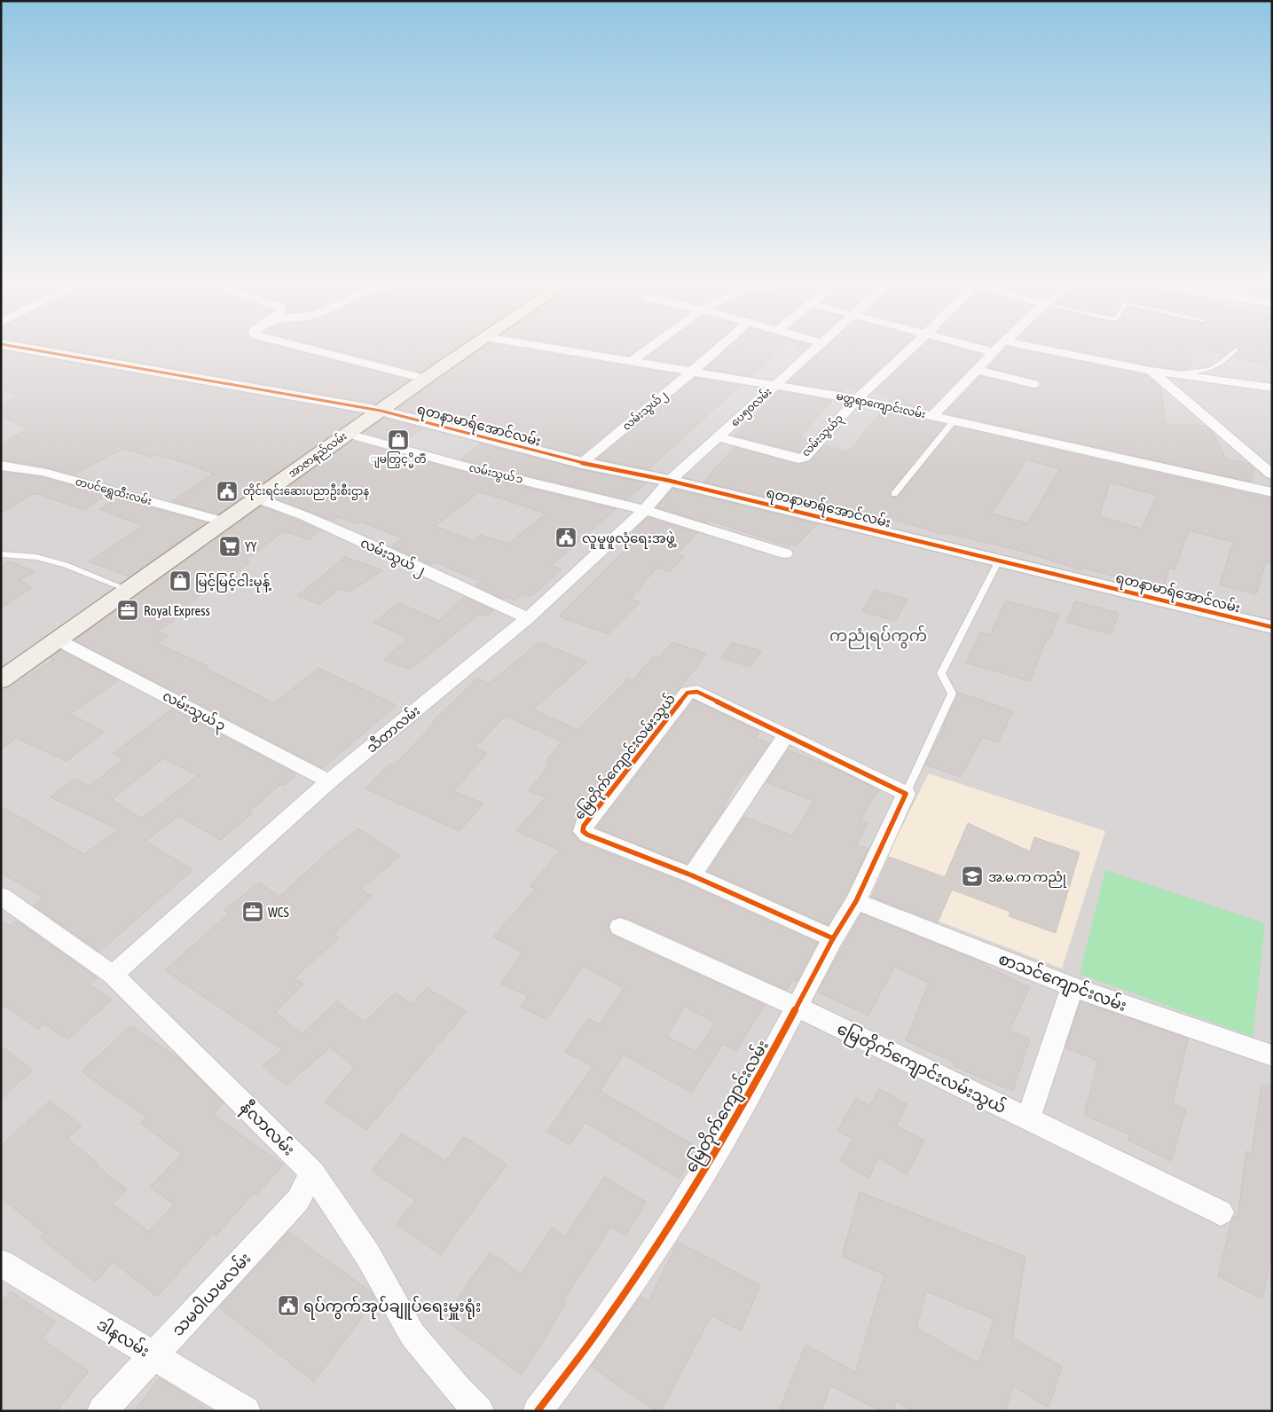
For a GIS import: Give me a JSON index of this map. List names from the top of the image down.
{
  "streets": {
    "main road": ["အာဇာနည်လမ်း"],
    "street": [
      "မတ္တရာကျောင်းလမ်း",
      "ပေ၅၀လမ်း",
      "လမ်းသွယ်၂",
      "ရတနာမာရ်အောင်လမ်း",
      "လမ်းသွယ်၃",
      "လမ်းသွယ် ၁",
      "တပင်ရွှေထီးလမ်း",
      "လမ်းသွယ် ၂",
      "လမ်းသွယ် ၃",
      "သီတာလမ်း",
      "မြေတိုက်ကျောင်းလမ်းသွယ်",
      "စာသင်ကျောင်းလမ်း",
      "မြေတိုက်ကျောင်းလမ်း",
      "နီလာလမ်း",
      "သမဝါယမလမ်း",
      "ဒါနလမ်း"
    ]
  },
  "crossings": [
    ["မတ္တရာကျောင်းလမ်း", "ပေ၅၀လမ်း"],
    ["မတ္တရာကျောင်းလမ်း", "လမ်းသွယ်၂"],
    ["မတ္တရာကျောင်းလမ်း", "လမ်းသွယ်၃"],
    ["ပေ၅၀လမ်း", "ရတနာမာရ်အောင်လမ်း"],
    ["ပေ၅၀လမ်း", "လမ်းသွယ်၃"],
    ["ပေ၅၀လမ်း", "သီတာလမ်း"],
    ["လမ်းသွယ်၂", "ရတနာမာရ်အောင်လမ်း"],
    ["ရတနာမာရ်အောင်လမ်း", "အာဇာနည်လမ်း"],
    ["ရတနာမာရ်အောင်လမ်း", "သီတာလမ်း"],
    ["အာဇာနည်လမ်း", "လမ်းသွယ် ၁"],
    ["အာဇာနည်လမ်း", "တပင်ရွှေထီးလမ်း"],
    ["အာဇာနည်လမ်း", "လမ်းသွယ် ၂"],
    ["အာဇာနည်လမ်း", "လမ်းသွယ် ၃"],
    ["လမ်းသွယ် ၁", "သီတာလမ်း"],
    ["လမ်းသွယ် ၂", "သီတာလမ်း"],
    ["လမ်းသွယ် ၃", "သီတာလမ်း"],
    ["သီတာလမ်း", "နီလာလမ်း"],
    ["မြေတိုက်ကျောင်းလမ်းသွယ်", "မြေတိုက်ကျောင်းလမ်း"],
    ["စာသင်ကျောင်းလမ်း", "မြေတိုက်ကျောင်းလမ်း"],
    ["နီလာလမ်း", "သမဝါယမလမ်း"],
    ["သမဝါယမလမ်း", "ဒါနလမ်း"]
  ],
  "districts": ["ကညုံရပ်ကွက်"],
  "places": {
    "shop": ["ျမတ္ပြင့္မိတၱဴ", "မြင့်မြင့်ငါးမုန့်"],
    "public building": ["တိုင်းရင်းဆေးပညာဦးစီးဌာန", "လူမူဖူလုံရေးအဖွဲ့", "ရပ်ကွက်အုပ်ချူပ်ရေးမှူးရုံး"],
    "supermarket": ["YY"],
    "office": ["Royal Express", "WCS"],
    "school or university": ["အ.မ.က ကညုံ"]
  }
}
